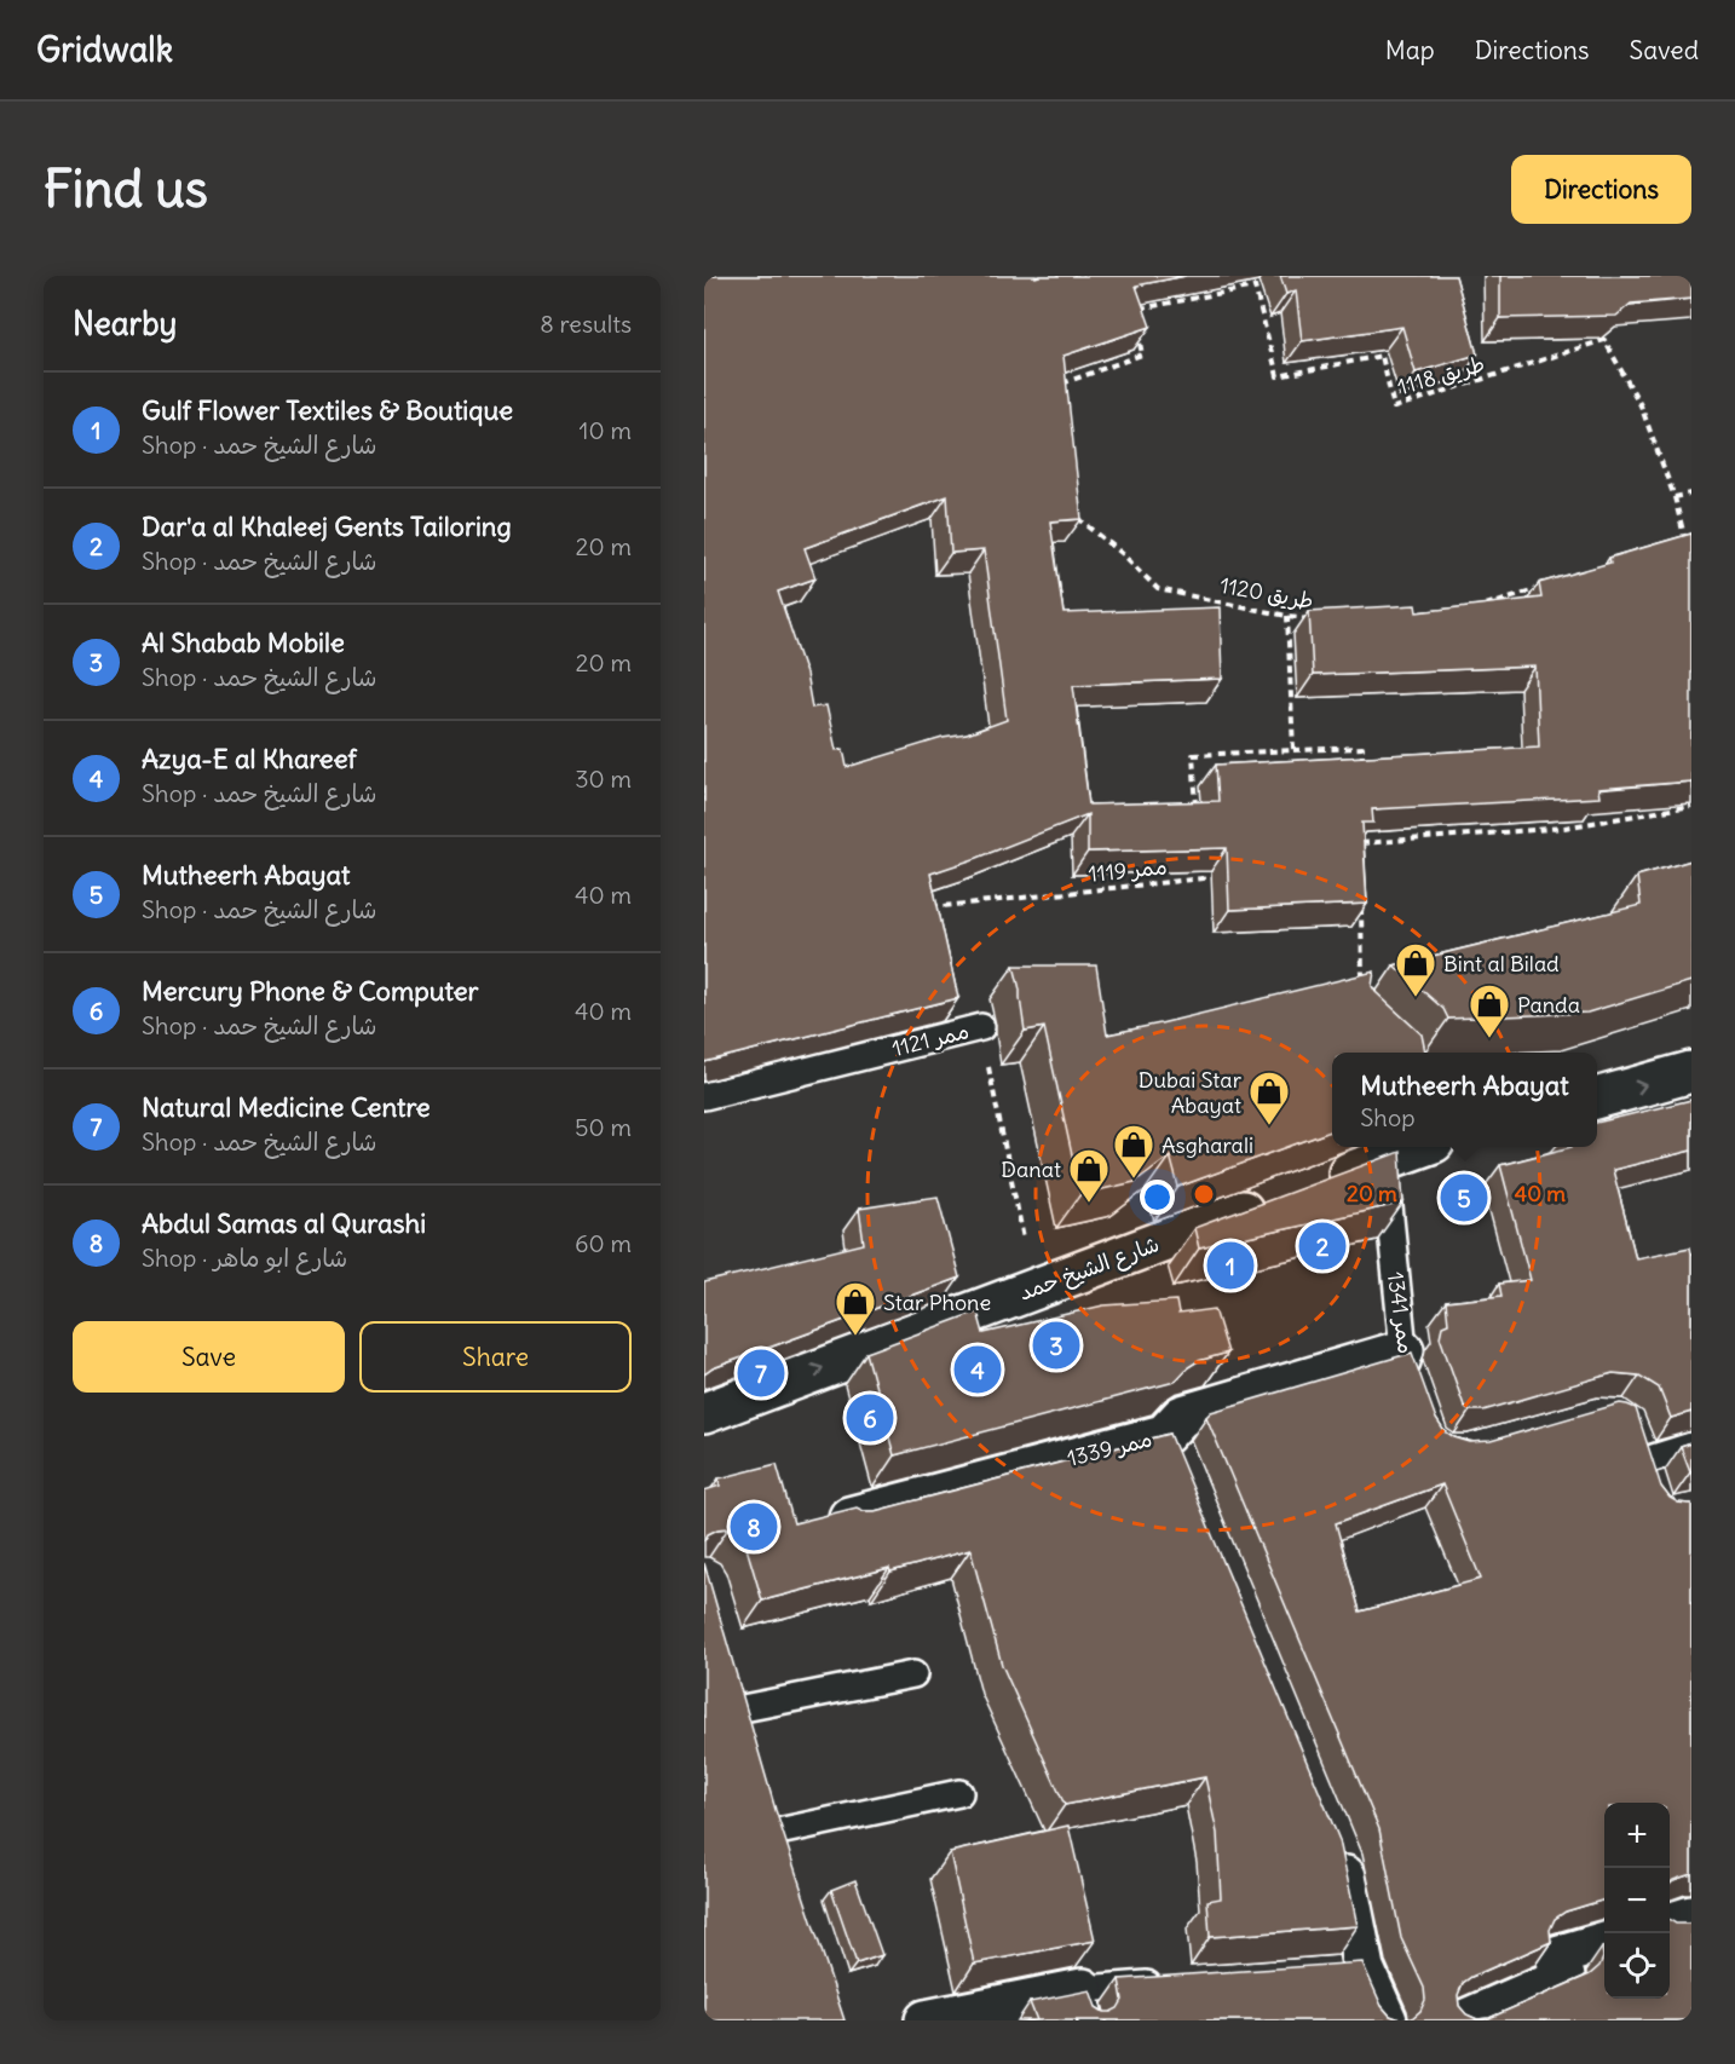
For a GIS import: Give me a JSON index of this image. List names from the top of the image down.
{
  "streets": {
    "street": ["شارع الشيخ حمد", "ممر 1339"],
    "lane": ["ممر 1121", "ممر 1341"],
    "path": ["طريق 1118", "طريق 1120", "ممر 1119"]
  },
  "crossings": [
    ["ممر 1121", "شارع الشيخ حمد"],
    ["ممر 1341", "ممر 1339"]
  ],
  "one_way": ["شارع الشيخ حمد"],
  "places": {
    "shop": [
      "Bint al Bilad",
      "Panda",
      "Dubai Star Abayat",
      "Asgharali",
      "Danat",
      "Star Phone"
    ]
  },
  "page": {
    "header": "Gridwalk",
    "nav": ["Map", "Directions", "Saved"],
    "buttons": [
      "Directions",
      ["Save", "Share"]
    ],
    "title": "Find us",
    "heading": ["Nearby", "8 results"],
    "list": [
      {
        "mark": "1",
        "name": "Gulf Flower Textiles & Boutique",
        "note": "Shop · شارع الشيخ حمد",
        "value": "10 m"
      },
      {
        "mark": "2",
        "name": "Dar'a al Khaleej Gents Tailoring",
        "note": "Shop · شارع الشيخ حمد",
        "value": "20 m"
      },
      {
        "mark": "3",
        "name": "Al Shabab Mobile",
        "note": "Shop · شارع الشيخ حمد",
        "value": "20 m"
      },
      {
        "mark": "4",
        "name": "Azya-E al Khareef",
        "note": "Shop · شارع الشيخ حمد",
        "value": "30 m"
      },
      {
        "mark": "5",
        "name": "Mutheerh Abayat",
        "note": "Shop · شارع الشيخ حمد",
        "value": "40 m"
      },
      {
        "mark": "6",
        "name": "Mercury Phone & Computer",
        "note": "Shop · شارع الشيخ حمد",
        "value": "40 m"
      },
      {
        "mark": "7",
        "name": "Natural Medicine Centre",
        "note": "Shop · شارع الشيخ حمد",
        "value": "50 m"
      },
      {
        "mark": "8",
        "name": "Abdul Samas al Qurashi",
        "note": "Shop · شارع ابو ماهر",
        "value": "60 m"
      }
    ],
    "popup": ["Mutheerh Abayat", "Shop"],
    "pins": [
      "5",
      "2",
      "1",
      "3",
      "4",
      "7",
      "6",
      "8"
    ],
    "map_buttons": ["+", "−"]
  },
  "rings": ["20 m", "40 m"]
}
